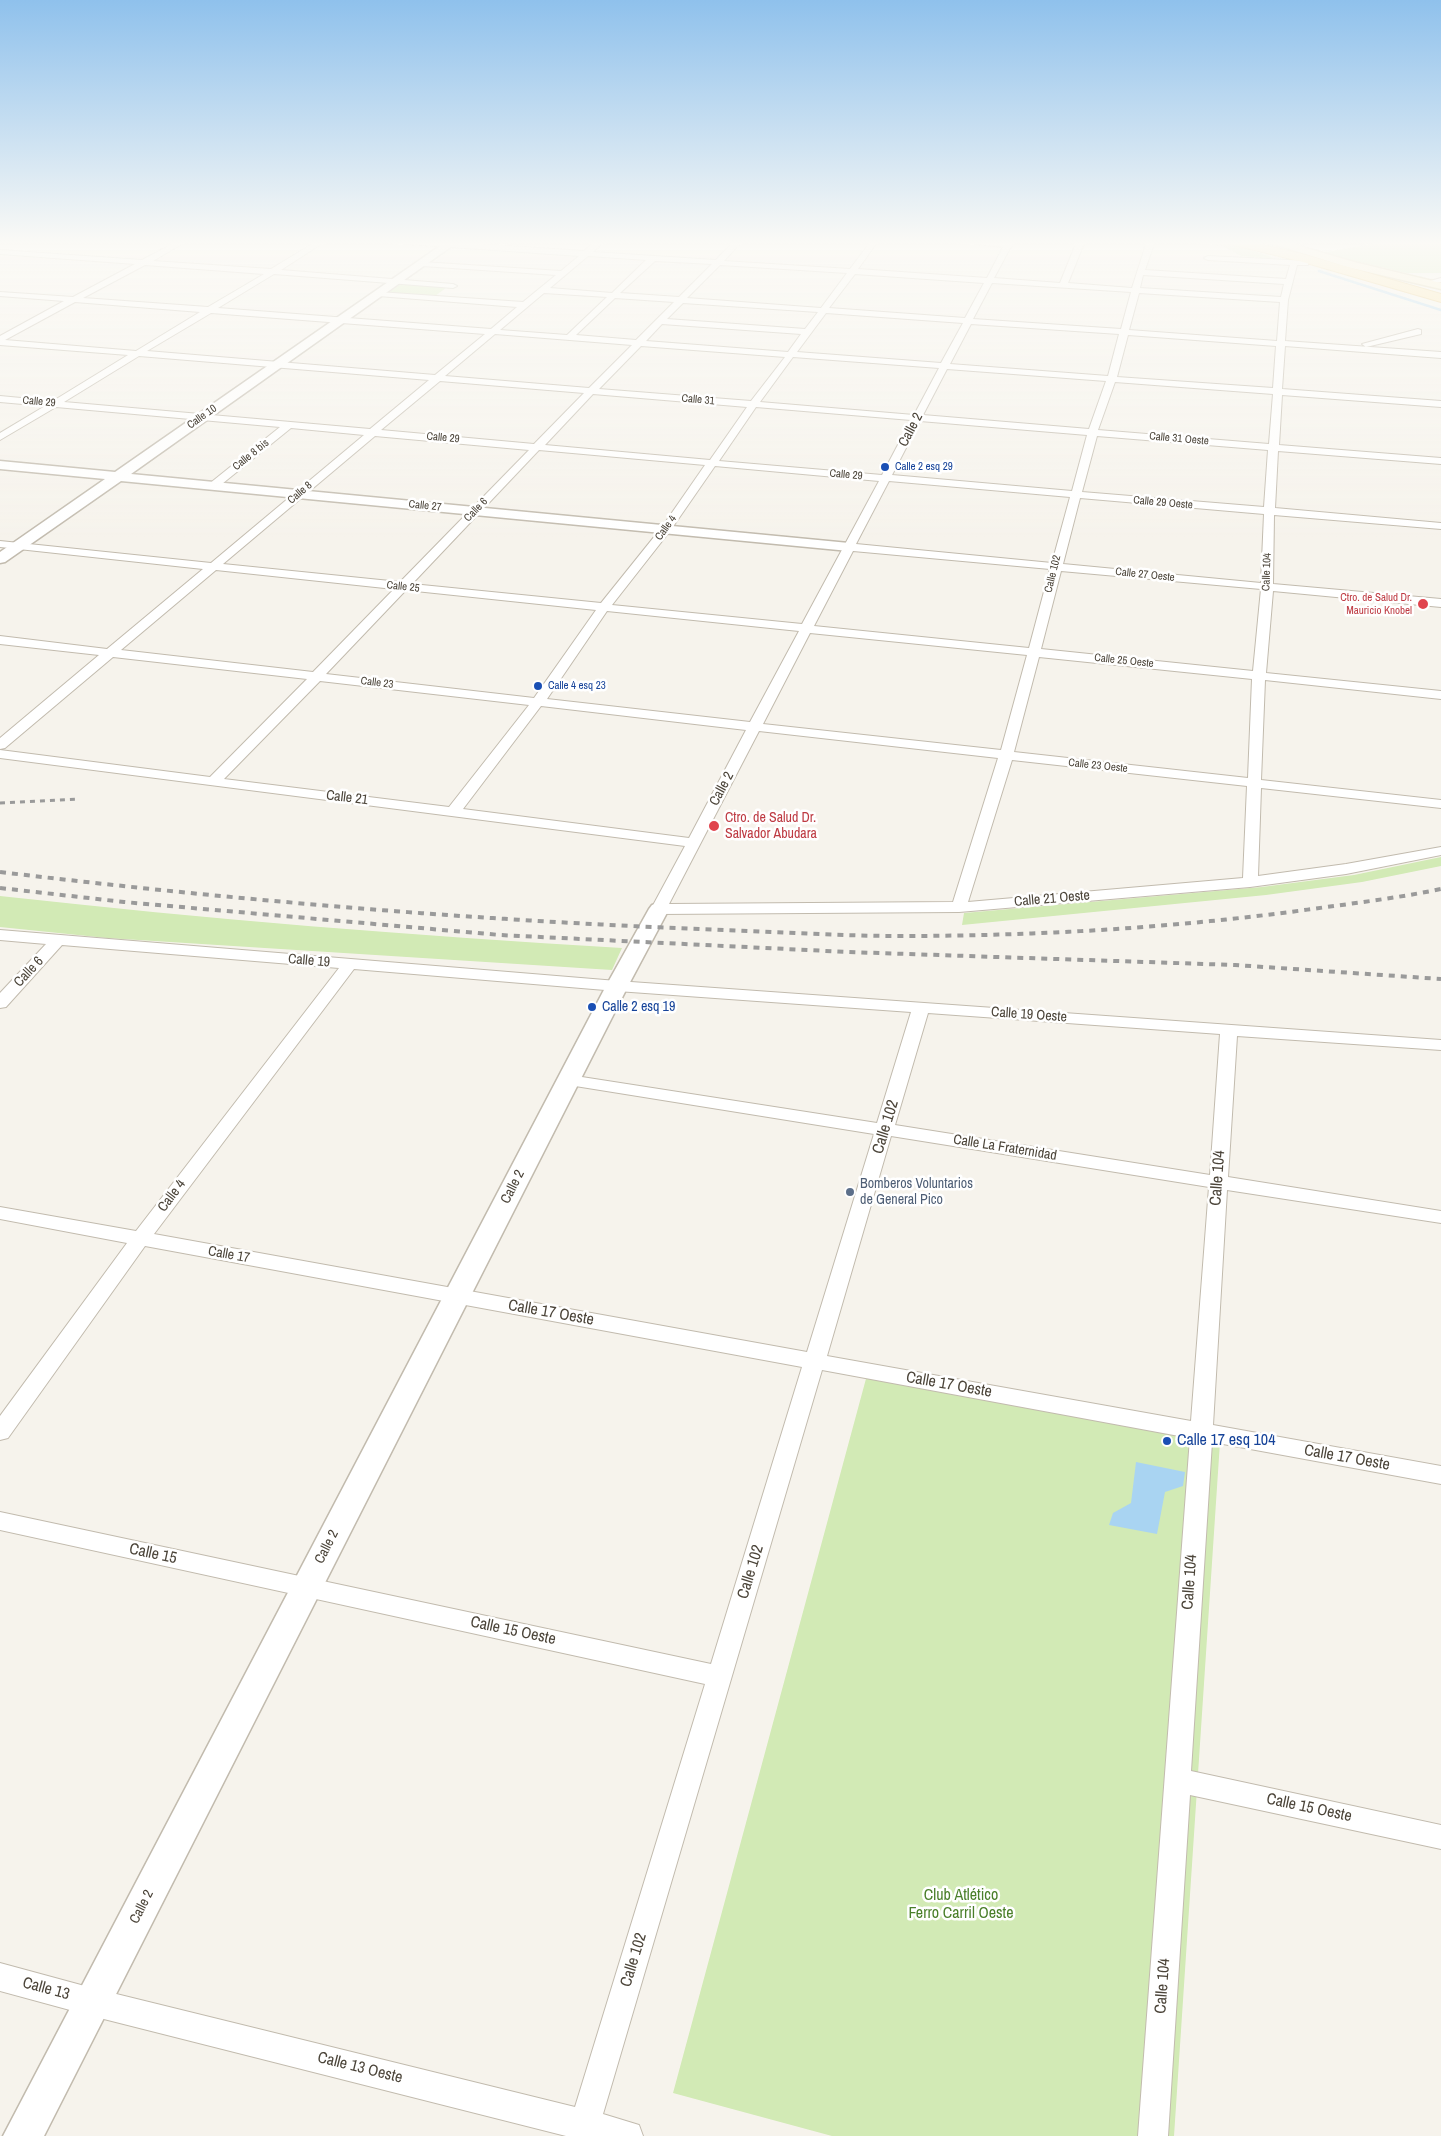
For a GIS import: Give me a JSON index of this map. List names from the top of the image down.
{
  "streets": {
    "street": [
      "Calle 31",
      "Calle 29",
      "Calle 10",
      "Calle 2",
      "Calle 31 Oeste",
      "Calle 8 bis",
      "Calle 8",
      "Calle 29 Oeste",
      "Calle 27",
      "Calle 6",
      "Calle 4",
      "Calle 104",
      "Calle 102",
      "Calle 27 Oeste",
      "Calle 25",
      "Calle 25 Oeste",
      "Calle 23",
      "Calle 23 Oeste",
      "Calle 21",
      "Calle 21 Oeste",
      "Calle 19",
      "Calle 19 Oeste",
      "Calle La Fraternidad",
      "Calle 17",
      "Calle 17 Oeste",
      "Calle 15",
      "Calle 15 Oeste",
      "Calle 13",
      "Calle 13 Oeste"
    ]
  },
  "crossings": [
    ["Calle 31", "Calle 10"],
    ["Calle 31", "Calle 2"],
    ["Calle 31", "Calle 31 Oeste"],
    ["Calle 31", "Calle 8"],
    ["Calle 31", "Calle 6"],
    ["Calle 31", "Calle 4"],
    ["Calle 29", "Calle 10"],
    ["Calle 29", "Calle 2"],
    ["Calle 29", "Calle 8 bis"],
    ["Calle 29", "Calle 8"],
    ["Calle 29", "Calle 29 Oeste"],
    ["Calle 29", "Calle 6"],
    ["Calle 29", "Calle 4"],
    ["Calle 10", "Calle 27"],
    ["Calle 10", "Calle 25"],
    ["Calle 2", "Calle 31 Oeste"],
    ["Calle 2", "Calle 29 Oeste"],
    ["Calle 2", "Calle 27"],
    ["Calle 2", "Calle 27 Oeste"],
    ["Calle 2", "Calle 25"],
    ["Calle 2", "Calle 25 Oeste"],
    ["Calle 2", "Calle 23"],
    ["Calle 2", "Calle 23 Oeste"],
    ["Calle 2", "Calle 21"],
    ["Calle 2", "Calle 21 Oeste"],
    ["Calle 2", "Calle 19"],
    ["Calle 2", "Calle 19 Oeste"],
    ["Calle 2", "Calle La Fraternidad"],
    ["Calle 2", "Calle 17"],
    ["Calle 2", "Calle 17 Oeste"],
    ["Calle 2", "Calle 15"],
    ["Calle 2", "Calle 15 Oeste"],
    ["Calle 2", "Calle 13"],
    ["Calle 2", "Calle 13 Oeste"],
    ["Calle 31 Oeste", "Calle 104"],
    ["Calle 31 Oeste", "Calle 102"],
    ["Calle 8 bis", "Calle 27"],
    ["Calle 8", "Calle 27"],
    ["Calle 8", "Calle 25"],
    ["Calle 8", "Calle 23"],
    ["Calle 29 Oeste", "Calle 104"],
    ["Calle 29 Oeste", "Calle 102"],
    ["Calle 27", "Calle 6"],
    ["Calle 27", "Calle 4"],
    ["Calle 27", "Calle 27 Oeste"],
    ["Calle 6", "Calle 25"],
    ["Calle 6", "Calle 23"],
    ["Calle 6", "Calle 21"],
    ["Calle 6", "Calle 19"],
    ["Calle 4", "Calle 25"],
    ["Calle 4", "Calle 23"],
    ["Calle 4", "Calle 21"],
    ["Calle 4", "Calle 19"],
    ["Calle 4", "Calle 17"],
    ["Calle 104", "Calle 27 Oeste"],
    ["Calle 104", "Calle 25 Oeste"],
    ["Calle 104", "Calle 23 Oeste"],
    ["Calle 104", "Calle 21 Oeste"],
    ["Calle 104", "Calle 19 Oeste"],
    ["Calle 104", "Calle La Fraternidad"],
    ["Calle 104", "Calle 17 Oeste"],
    ["Calle 104", "Calle 15 Oeste"],
    ["Calle 102", "Calle 27 Oeste"],
    ["Calle 102", "Calle 25 Oeste"],
    ["Calle 102", "Calle 23 Oeste"],
    ["Calle 102", "Calle 21 Oeste"],
    ["Calle 102", "Calle 19 Oeste"],
    ["Calle 102", "Calle La Fraternidad"],
    ["Calle 102", "Calle 17 Oeste"],
    ["Calle 102", "Calle 15 Oeste"],
    ["Calle 102", "Calle 13 Oeste"],
    ["Calle 25", "Calle 25 Oeste"],
    ["Calle 23", "Calle 23 Oeste"],
    ["Calle 19", "Calle 19 Oeste"],
    ["Calle 17", "Calle 17 Oeste"],
    ["Calle 15", "Calle 15 Oeste"],
    ["Calle 13", "Calle 13 Oeste"]
  ],
  "parks": ["Club Atlético Ferro Carril Oeste"],
  "places": [
    "Calle 2 esq 29",
    "Ctro. de Salud Dr. Mauricio Knobel",
    "Calle 4 esq 23",
    "Ctro. de Salud Dr. Salvador Abudara",
    "Calle 2 esq 19",
    "Bomberos Voluntarios de General Pico",
    "Calle 17 esq 104"
  ]
}
